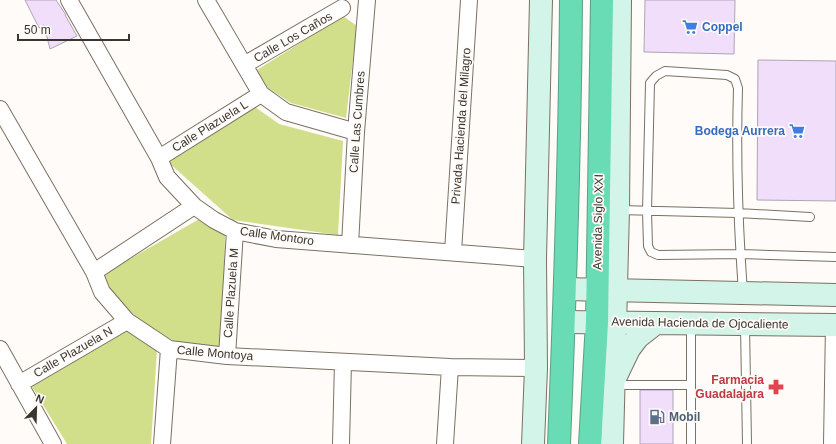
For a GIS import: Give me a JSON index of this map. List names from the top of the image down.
{
  "streets": {
    "highway": ["Avenida Siglo XXI"],
    "street": [
      "Calle Los Caños",
      "Calle Las Cumbres",
      "Calle Plazuela L",
      "Privada Hacienda del Milagro",
      "Calle Montoro",
      "Calle Plazuela M",
      "Avenida Hacienda de Ojocaliente",
      "Calle Plazuela N",
      "Calle Montoya"
    ]
  },
  "crossings": [
    ["Calle Las Cumbres", "Calle Montoro"],
    ["Calle Plazuela L", "Calle Montoro"],
    ["Privada Hacienda del Milagro", "Calle Montoro"],
    ["Avenida Siglo XXI", "Avenida Hacienda de Ojocaliente"],
    ["Calle Montoro", "Calle Plazuela M"],
    ["Calle Plazuela M", "Calle Montoya"],
    ["Calle Plazuela N", "Calle Montoya"]
  ],
  "places": {
    "supermarket": ["Coppel", "Bodega Aurrera"],
    "pharmacy": ["Farmacia Guadalajara"],
    "fuel station": ["Mobil"]
  },
  "scale_bar": "50 m",
  "north": "top right"
}
